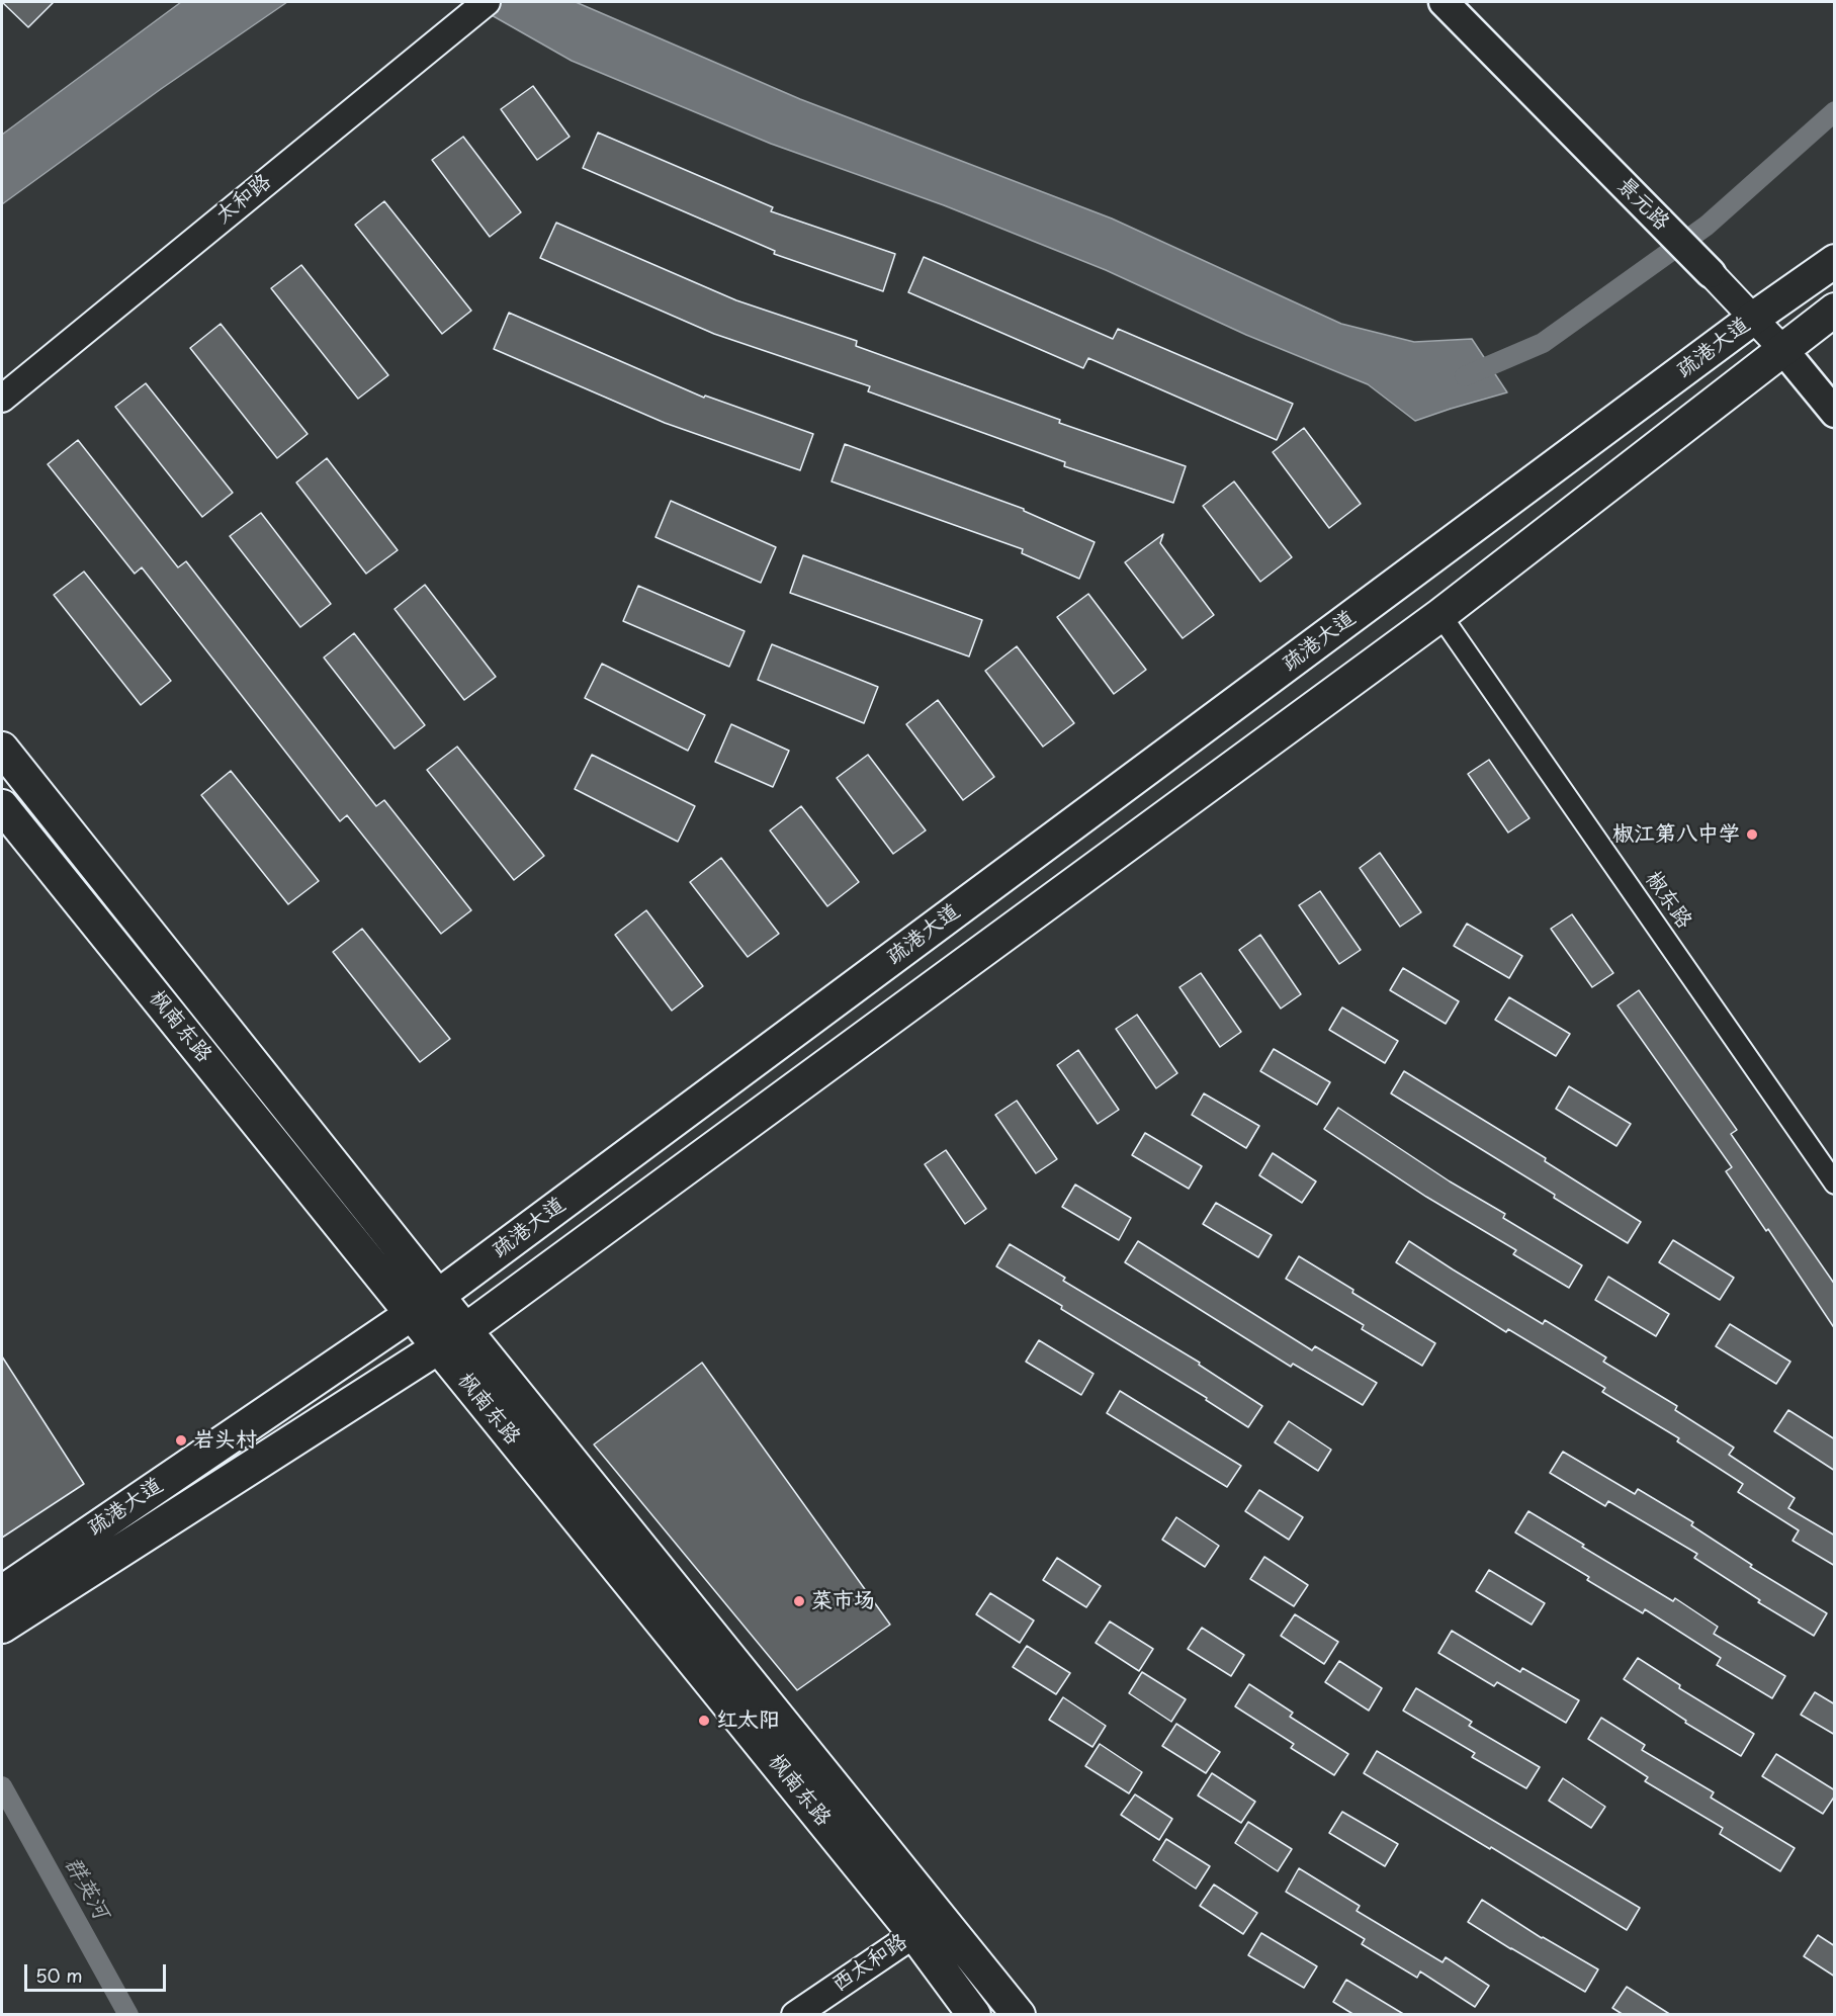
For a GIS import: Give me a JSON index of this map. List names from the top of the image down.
{
  "streets": {
    "main road": ["景元路", "疏港大道", "枫南东路"],
    "street": ["太和路", "椒东路", "西太和路"]
  },
  "crossings": [
    ["景元路", "疏港大道"],
    ["疏港大道", "椒东路"],
    ["疏港大道", "枫南东路"],
    ["枫南东路", "西太和路"]
  ],
  "water": ["群英河"],
  "places": [
    "椒江第八中学",
    "岩头村",
    "菜市场",
    "红太阳"
  ],
  "scale_bar": "50 m"
}
